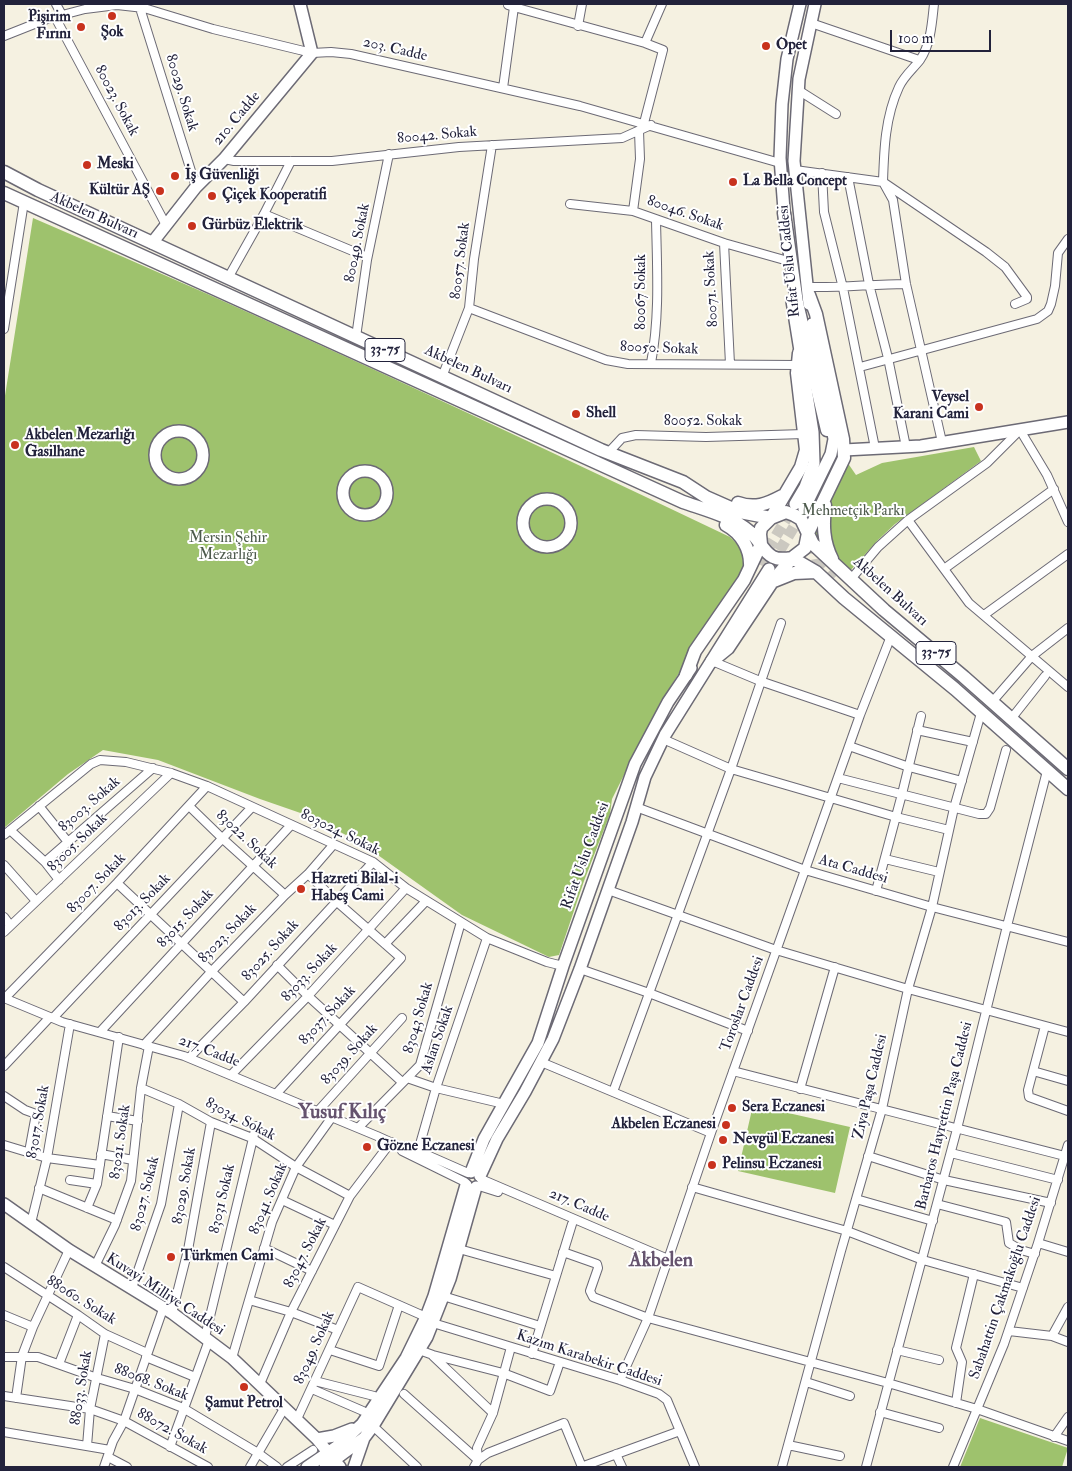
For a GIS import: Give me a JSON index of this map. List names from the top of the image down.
{
  "streets": {
    "main road": [
      "210. Cadde",
      "Akbelen Bulvarı",
      "Rıfat Uslu Caddesi",
      "33-75",
      "Rifat Uslu Caddesi",
      "Kuvayi Milliye Caddesi"
    ],
    "street": [
      "203. Cadde",
      "80029. Sokak",
      "80023. Sokak",
      "80042. Sokak",
      "80046. Sokak",
      "80049. Sokak",
      "80057. Sokak",
      "80071. Sokak",
      "80067 Sokak",
      "80050. Sokak",
      "80052. Sokak",
      "83003. Sokak",
      "803024. Sokak",
      "83022. Sokak",
      "83005. Sokak",
      "Ata Caddesi",
      "83007. Sokak",
      "83013. Sokak",
      "83015. Sokak",
      "83023. Sokak",
      "83025. Sokak",
      "83033. Sokak",
      "Toroslar Caddesi",
      "83037. Sokak",
      "83043 Sokak",
      "Aslan Sokak",
      "217. Cadde",
      "83039. Sokak",
      "Ziya Paşa Caddesi",
      "Barbaros Hayrettin Paşa Caddesi",
      "83034. Sokak",
      "83017. Sokak",
      "83021. Sokak",
      "83029. Sokak",
      "83027. Sokak",
      "83031 Sokak",
      "83041. Sokak",
      "83047. Sokak",
      "Sabahattin Çakmakoğlu Caddesi",
      "88060. Sokak",
      "83049. Sokak",
      "Kazım Karabekir Caddesi",
      "88068. Sokak",
      "88033. Sokak",
      "88072. Sokak"
    ]
  },
  "crossings": [
    ["203. Cadde", "80029. Sokak"],
    ["203. Cadde", "80023. Sokak"],
    ["203. Cadde", "210. Cadde"],
    ["203. Cadde", "80042. Sokak"],
    ["203. Cadde", "Rıfat Uslu Caddesi"],
    ["80029. Sokak", "210. Cadde"],
    ["80023. Sokak", "210. Cadde"],
    ["210. Cadde", "80042. Sokak"],
    ["210. Cadde", "Akbelen Bulvarı"],
    ["80042. Sokak", "80049. Sokak"],
    ["80042. Sokak", "80057. Sokak"],
    ["80046. Sokak", "Rıfat Uslu Caddesi"],
    ["80046. Sokak", "80071. Sokak"],
    ["80046. Sokak", "80067 Sokak"],
    ["Akbelen Bulvarı", "80049. Sokak"],
    ["Akbelen Bulvarı", "80057. Sokak"],
    ["Akbelen Bulvarı", "Rıfat Uslu Caddesi"],
    ["Akbelen Bulvarı", "33-75"],
    ["Akbelen Bulvarı", "80052. Sokak"],
    ["80057. Sokak", "80050. Sokak"],
    ["Rıfat Uslu Caddesi", "80050. Sokak"],
    ["Rıfat Uslu Caddesi", "33-75"],
    ["80071. Sokak", "80050. Sokak"],
    ["80067 Sokak", "80050. Sokak"],
    ["33-75", "Rifat Uslu Caddesi"],
    ["33-75", "Toroslar Caddesi"],
    ["33-75", "Ziya Paşa Caddesi"],
    ["33-75", "Barbaros Hayrettin Paşa Caddesi"],
    ["83003. Sokak", "803024. Sokak"],
    ["803024. Sokak", "83005. Sokak"],
    ["803024. Sokak", "Rifat Uslu Caddesi"],
    ["803024. Sokak", "83007. Sokak"],
    ["803024. Sokak", "83013. Sokak"],
    ["803024. Sokak", "83015. Sokak"],
    ["803024. Sokak", "83023. Sokak"],
    ["803024. Sokak", "83025. Sokak"],
    ["803024. Sokak", "83033. Sokak"],
    ["803024. Sokak", "83043 Sokak"],
    ["803024. Sokak", "Aslan Sokak"],
    ["83022. Sokak", "83007. Sokak"],
    ["83022. Sokak", "83013. Sokak"],
    ["83022. Sokak", "83015. Sokak"],
    ["83022. Sokak", "83023. Sokak"],
    ["Rifat Uslu Caddesi", "Ata Caddesi"],
    ["Rifat Uslu Caddesi", "217. Cadde"],
    ["Ata Caddesi", "Toroslar Caddesi"],
    ["Ata Caddesi", "Ziya Paşa Caddesi"],
    ["Ata Caddesi", "Barbaros Hayrettin Paşa Caddesi"],
    ["83007. Sokak", "217. Cadde"],
    ["83013. Sokak", "217. Cadde"],
    ["83015. Sokak", "217. Cadde"],
    ["83023. Sokak", "217. Cadde"],
    ["83023. Sokak", "83021. Sokak"],
    ["83025. Sokak", "217. Cadde"],
    ["83033. Sokak", "217. Cadde"],
    ["Toroslar Caddesi", "217. Cadde"],
    ["Toroslar Caddesi", "Kazım Karabekir Caddesi"],
    ["83037. Sokak", "217. Cadde"],
    ["83043 Sokak", "217. Cadde"],
    ["Aslan Sokak", "217. Cadde"],
    ["217. Cadde", "83039. Sokak"],
    ["217. Cadde", "83017. Sokak"],
    ["217. Cadde", "83021. Sokak"],
    ["217. Cadde", "83041. Sokak"],
    ["217. Cadde", "83047. Sokak"],
    ["83034. Sokak", "83021. Sokak"],
    ["83034. Sokak", "83029. Sokak"],
    ["83034. Sokak", "83027. Sokak"],
    ["83034. Sokak", "83031 Sokak"],
    ["83034. Sokak", "83041. Sokak"],
    ["83034. Sokak", "83047. Sokak"],
    ["83017. Sokak", "Kuvayi Milliye Caddesi"],
    ["83021. Sokak", "Kuvayi Milliye Caddesi"],
    ["83029. Sokak", "Kuvayi Milliye Caddesi"],
    ["83029. Sokak", "88060. Sokak"],
    ["83029. Sokak", "88068. Sokak"],
    ["83029. Sokak", "88072. Sokak"],
    ["83027. Sokak", "Kuvayi Milliye Caddesi"],
    ["83031 Sokak", "Kuvayi Milliye Caddesi"],
    ["83031 Sokak", "88060. Sokak"],
    ["83031 Sokak", "88068. Sokak"],
    ["83031 Sokak", "88072. Sokak"],
    ["83041. Sokak", "Kuvayi Milliye Caddesi"],
    ["83047. Sokak", "Kuvayi Milliye Caddesi"],
    ["Kuvayi Milliye Caddesi", "83049. Sokak"],
    ["88060. Sokak", "88033. Sokak"],
    ["83049. Sokak", "Kazım Karabekir Caddesi"],
    ["88068. Sokak", "88033. Sokak"]
  ],
  "districts": ["Yusuf Kılıç", "Akbelen"],
  "parks": ["Mehmetçik Parkı", "Mersin Şehir Mezarlığı"],
  "places": [
    "Şok",
    "Pişirim Fırını",
    "Opet",
    "Meski",
    "İş Güvenliği",
    "La Bella Concept",
    "Kültür AŞ",
    "Çiçek Kooperatifi",
    "Gürbüz Elektrik",
    "Veysel Karani Cami",
    "Shell",
    "Akbelen Mezarlığı Gasilhane",
    "Hazreti Bilal-i Habeş Cami",
    "Sera Eczanesi",
    "Akbelen Eczanesi",
    "Nevgül Eczanesi",
    "Gözne Eczanesi",
    "Pelinsu Eczanesi",
    "Türkmen Cami",
    "Şamut Petrol"
  ],
  "scale_bar": "100 m"
}
